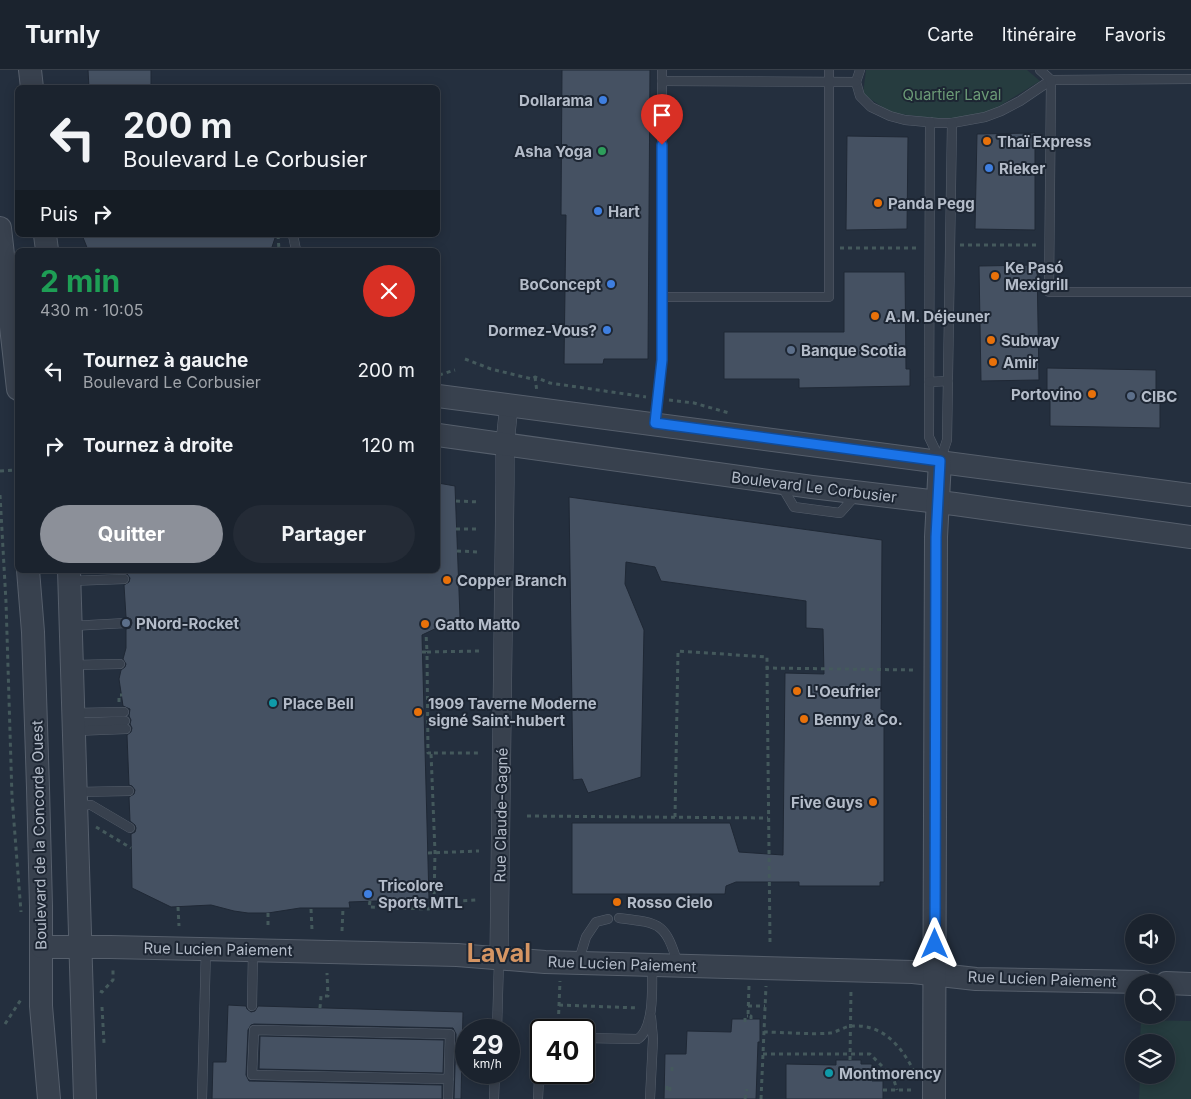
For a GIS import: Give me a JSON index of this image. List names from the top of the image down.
{
  "streets": {
    "street": [
      "Boulevard Le Corbusier",
      "Rue Claude-Gagné",
      "Boulevard de la Concorde Ouest",
      "Rue Lucien Paiement"
    ]
  },
  "crossings": [
    ["Boulevard Le Corbusier", "Rue Claude-Gagné"],
    ["Rue Claude-Gagné", "Rue Lucien Paiement"],
    ["Boulevard de la Concorde Ouest", "Rue Lucien Paiement"]
  ],
  "districts": ["Laval"],
  "parks": ["Quartier Laval"],
  "places": [
    "Dollarama",
    "Thaï Express",
    "Asha Yoga",
    "Rieker",
    "Panda Pegg",
    "Hart",
    "Ke Pasó Mexigrill",
    "BoConcept",
    "A.M. Déjeuner",
    "Dormez-Vous?",
    "Subway",
    "Banque Scotia",
    "Amir",
    "Portovino",
    "CIBC",
    "Copper Branch",
    "PNord-Rocket",
    "Gatto Matto",
    "L'Oeufrier",
    "Place Bell",
    "1909 Taverne Moderne signé Saint-hubert",
    "Benny & Co.",
    "Five Guys",
    "Tricolore Sports MTL",
    "Rosso Cielo",
    "Montmorency"
  ],
  "page": {
    "header": "Turnly",
    "nav": ["Carte", "Itinéraire", "Favoris"],
    "turn": ["200 m", "Boulevard Le Corbusier"],
    "then": "Puis",
    "heading": ["2 min", "430 m · 10:05"],
    "list": [
      {
        "name": "Tournez à gauche",
        "note": "Boulevard Le Corbusier",
        "value": "200 m"
      },
      {
        "name": "Tournez à droite",
        "value": "120 m"
      }
    ],
    "buttons": ["Quitter", "Partager"],
    "speed": "29 km/h",
    "limit": "40"
  }
}
